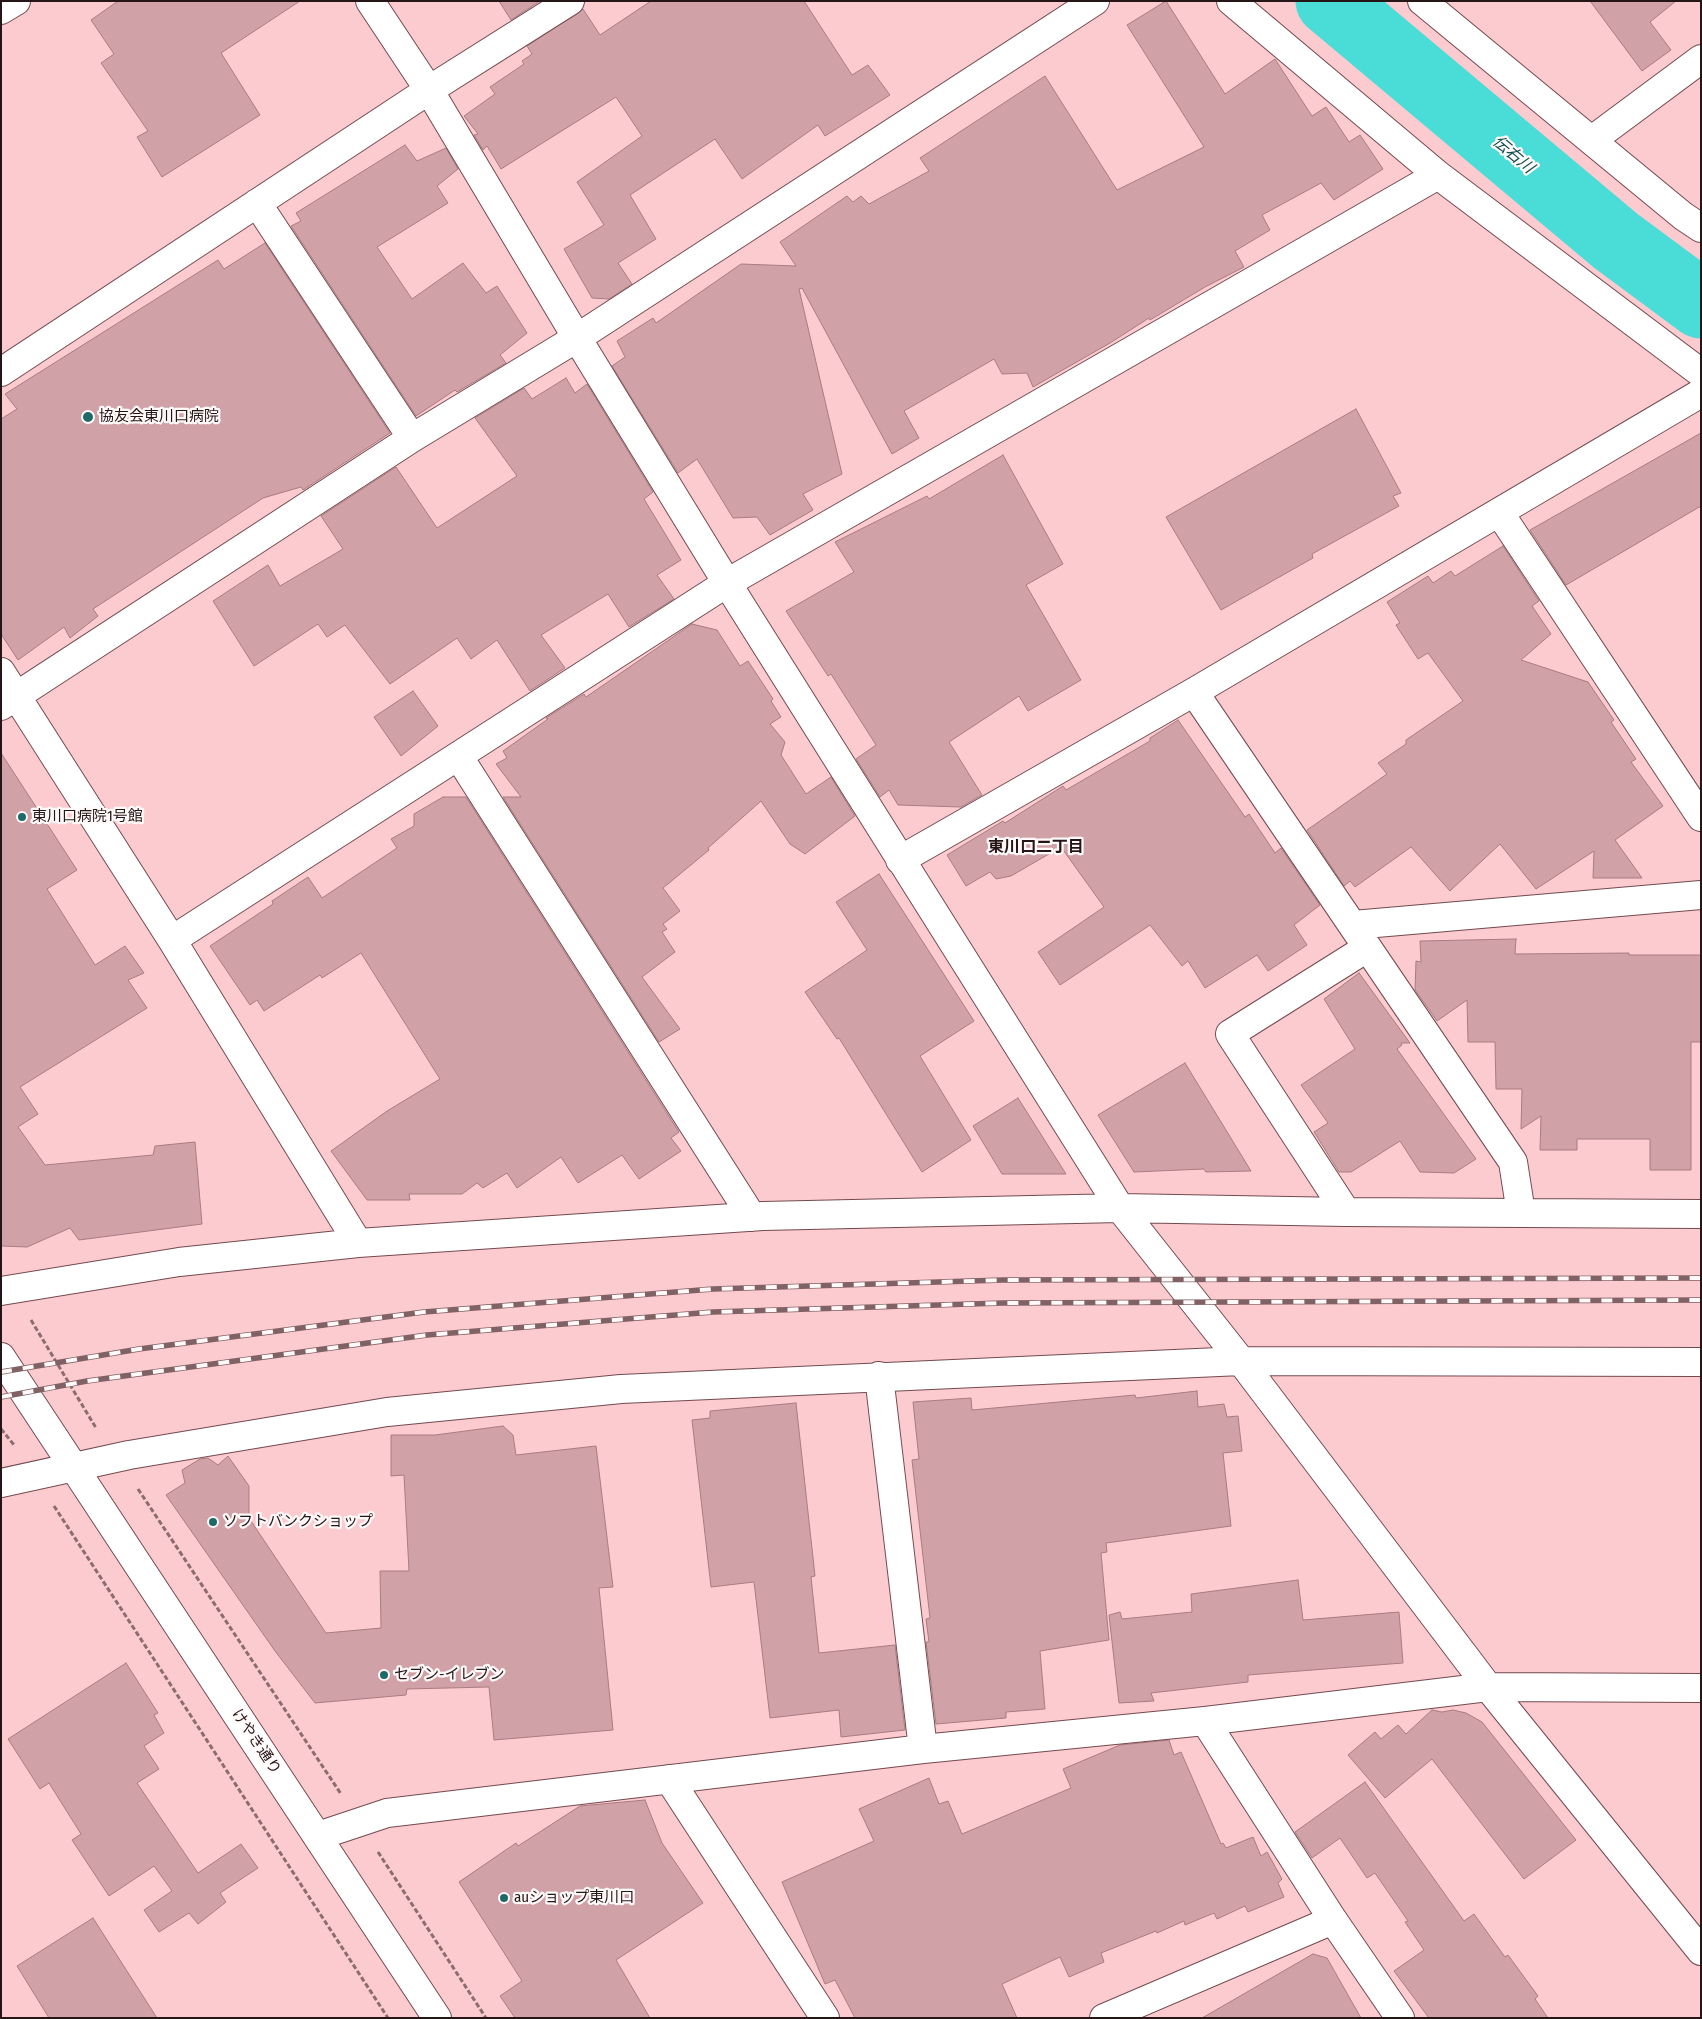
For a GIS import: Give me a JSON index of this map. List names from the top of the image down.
{
  "streets": {
    "street": ["けやき通り"]
  },
  "districts": ["東川口二丁目"],
  "water": ["伝右川"],
  "places": [
    "協友会東川口病院",
    "東川口病院1号館",
    "ソフトバンクショップ",
    "セブン-イレブン",
    "auショップ東川口"
  ]
}
